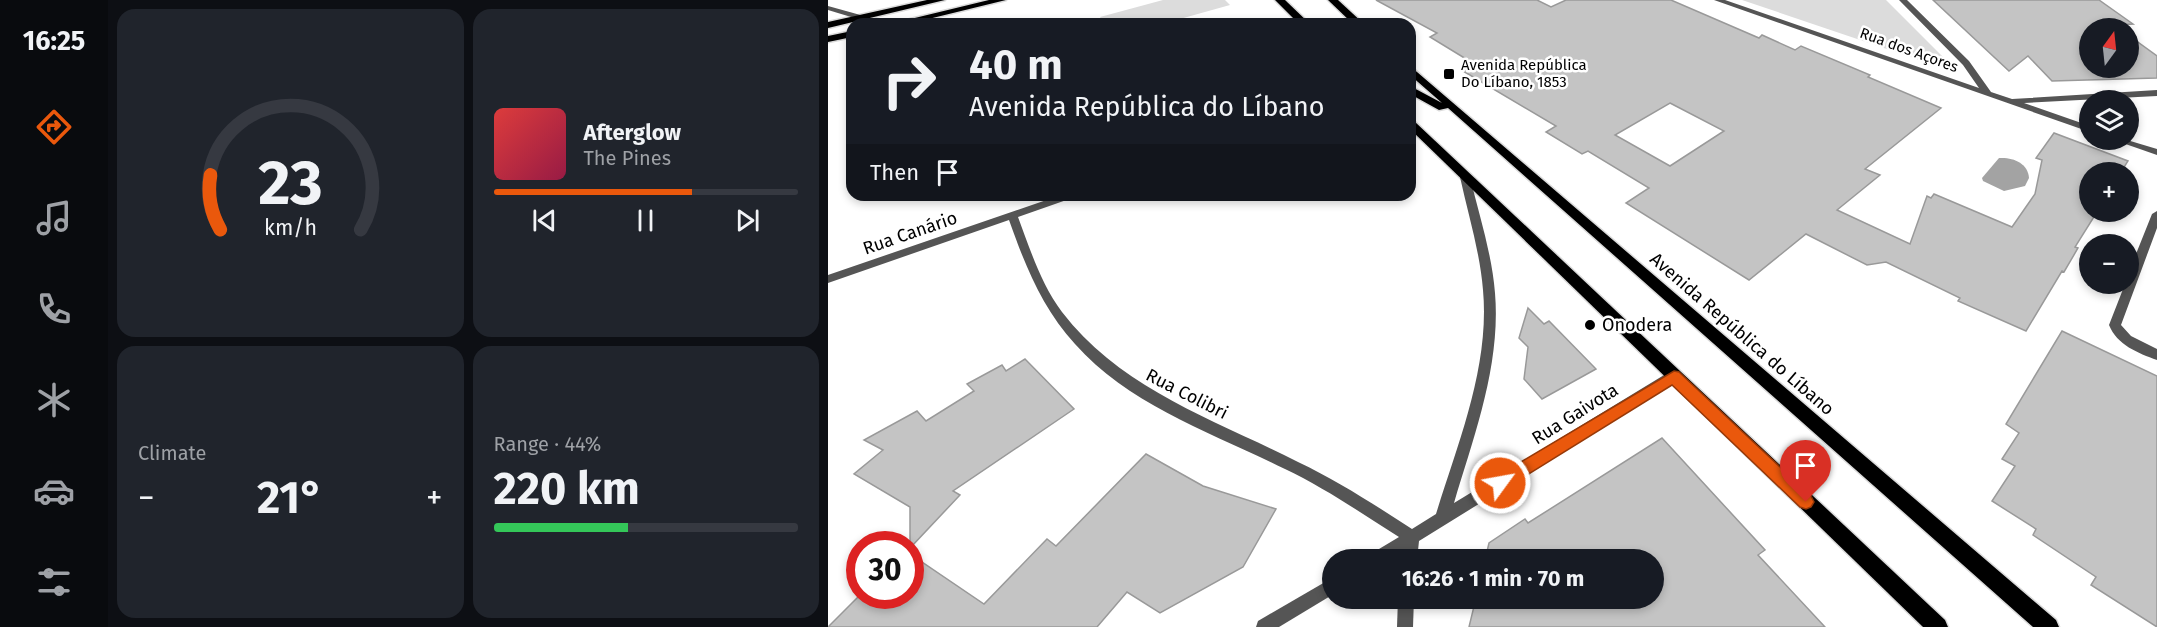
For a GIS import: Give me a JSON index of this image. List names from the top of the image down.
{
  "streets": {
    "main road": ["Avenida República do Líbano"],
    "street": [
      "Rua dos Açores",
      "Rua Canário",
      "Rua Colibri",
      "Rua Gaivota"
    ]
  },
  "crossings": [
    ["Rua Canário", "Rua Colibri"],
    ["Rua Colibri", "Rua Gaivota"]
  ],
  "places": {
    "transit": ["Avenida República Do Líbano, 1853"],
    "other": ["Onodera"]
  },
  "north": "top",
  "page": {
    "tabs": "16:25",
    "map_buttons": ["+", "−"],
    "turn": ["40 m", "Avenida República do Líbano"],
    "song": ["Afterglow", "The Pines"],
    "then": "Then",
    "tile": [
      "Climate",
      ["Range · 44%", "220 km"]
    ],
    "heat": ["−", "21°", "+"],
    "limit": "30",
    "trip": "16:26 · 1 min · 70 m",
    "gauge": ["23", "km/h"]
  }
}
